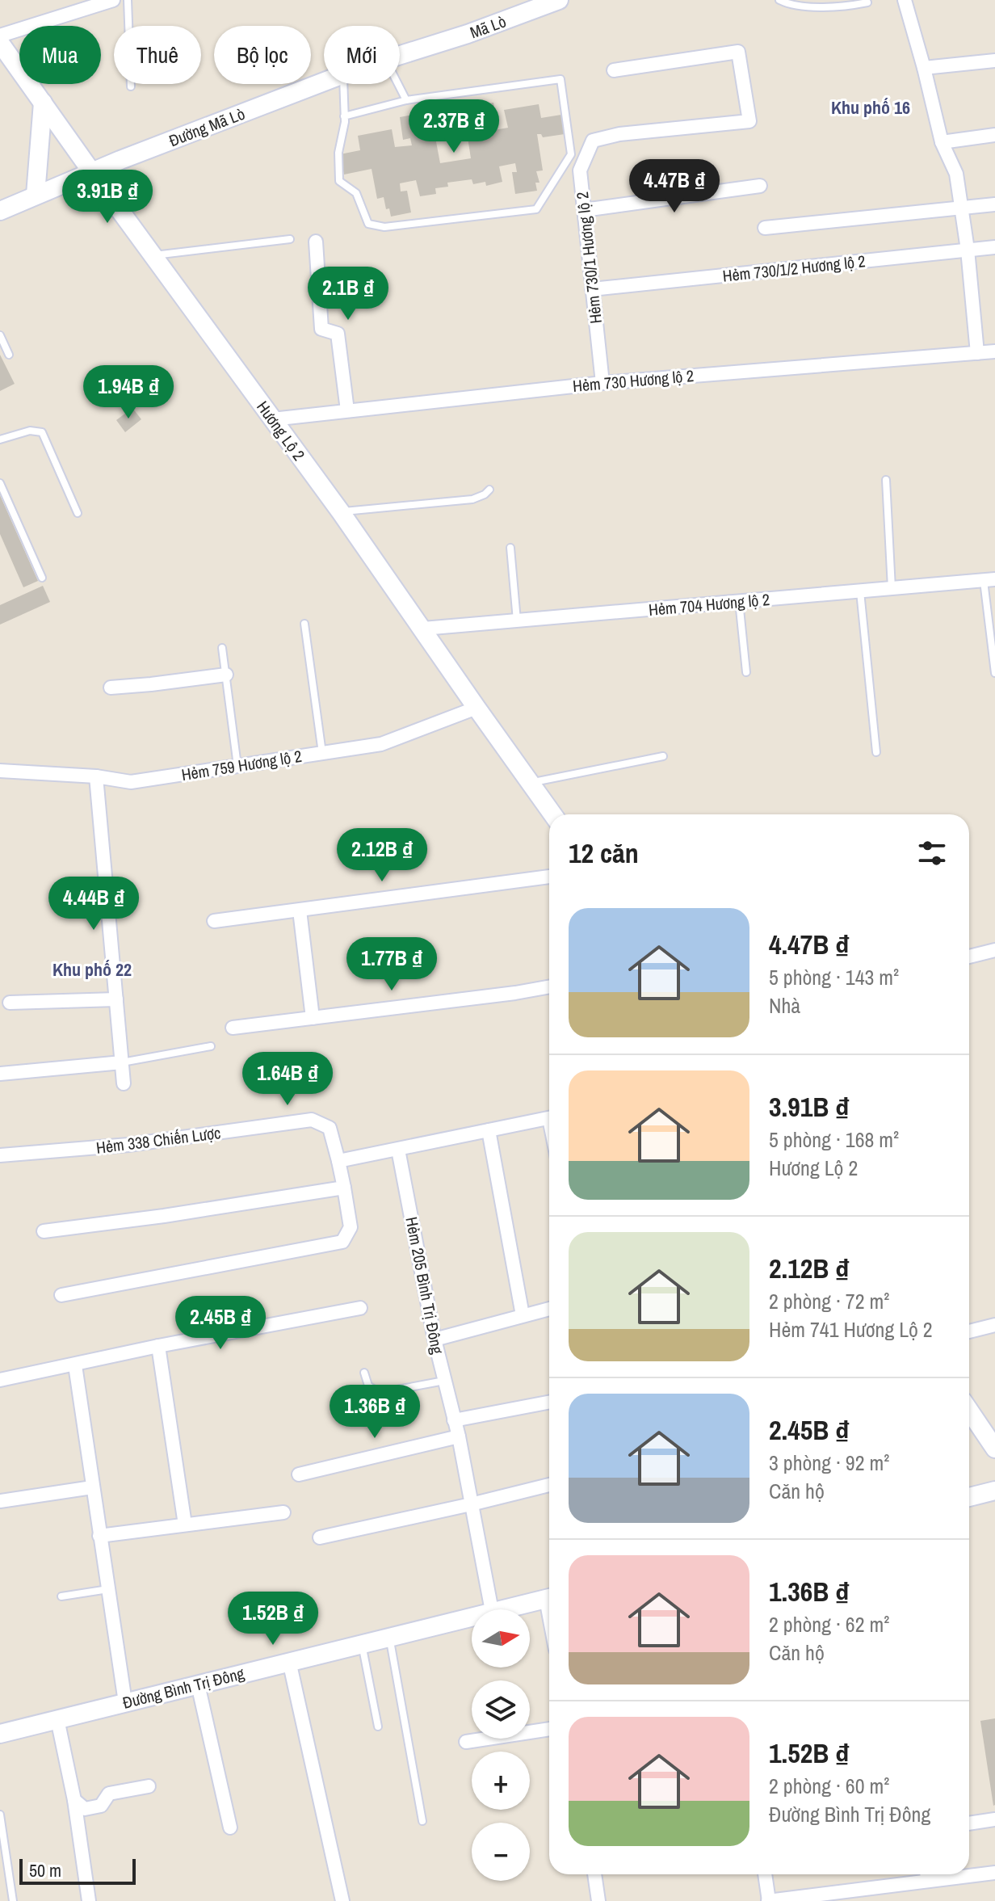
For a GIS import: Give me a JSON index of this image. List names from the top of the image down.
{
  "streets": {
    "main road": [
      "Mã Lò",
      "Đường Mã Lò",
      "Hương Lộ 2",
      "Đường Bình Trị Đông"
    ],
    "street": [
      "Hẻm 730/1 Hương lộ 2",
      "Hẻm 730/1/2 Hương lộ 2",
      "Hẻm 730 Hương lộ 2",
      "Hẻm 704 Hương lộ 2",
      "Hẻm 759 Hương lộ 2",
      "Hẻm 338 Chiến Lược",
      "Hẻm 205 Bình Trị Đông"
    ]
  },
  "crossings": [
    ["Đường Mã Lò", "Hương Lộ 2"],
    ["Hẻm 730/1 Hương lộ 2", "Hẻm 730/1/2 Hương lộ 2"],
    ["Hẻm 730/1 Hương lộ 2", "Hẻm 730 Hương lộ 2"],
    ["Hẻm 730 Hương lộ 2", "Hương Lộ 2"],
    ["Hương Lộ 2", "Hẻm 704 Hương lộ 2"],
    ["Hương Lộ 2", "Hẻm 759 Hương lộ 2"]
  ],
  "districts": ["Khu phố 16", "Khu phố 22"],
  "scale_bar": "50 m",
  "north": "right",
  "page": {
    "chip": [
      "Mua",
      "Thuê",
      "Bộ lọc",
      "Mới"
    ],
    "price": [
      "2.37B ₫",
      "4.47B ₫",
      "3.91B ₫",
      "2.1B ₫",
      "1.94B ₫",
      "2.12B ₫",
      "4.44B ₫",
      "1.77B ₫",
      "1.64B ₫",
      "2.45B ₫",
      "1.36B ₫",
      "1.52B ₫"
    ],
    "heading": "12 căn",
    "list": [
      {
        "name": "4.47B ₫",
        "note": "5 phòng · 143 m² · Nhà"
      },
      {
        "name": "3.91B ₫",
        "note": "5 phòng · 168 m² · Hương Lộ 2"
      },
      {
        "name": "2.12B ₫",
        "note": "2 phòng · 72 m² · Hẻm 741 Hương Lộ 2"
      },
      {
        "name": "2.45B ₫",
        "note": "3 phòng · 92 m² · Căn hộ"
      },
      {
        "name": "1.36B ₫",
        "note": "2 phòng · 62 m² · Căn hộ"
      },
      {
        "name": "1.52B ₫",
        "note": "2 phòng · 60 m² · Đường Bình Trị Đông"
      }
    ],
    "map_buttons": ["+", "−"],
    "scale": "50 m"
  }
}
